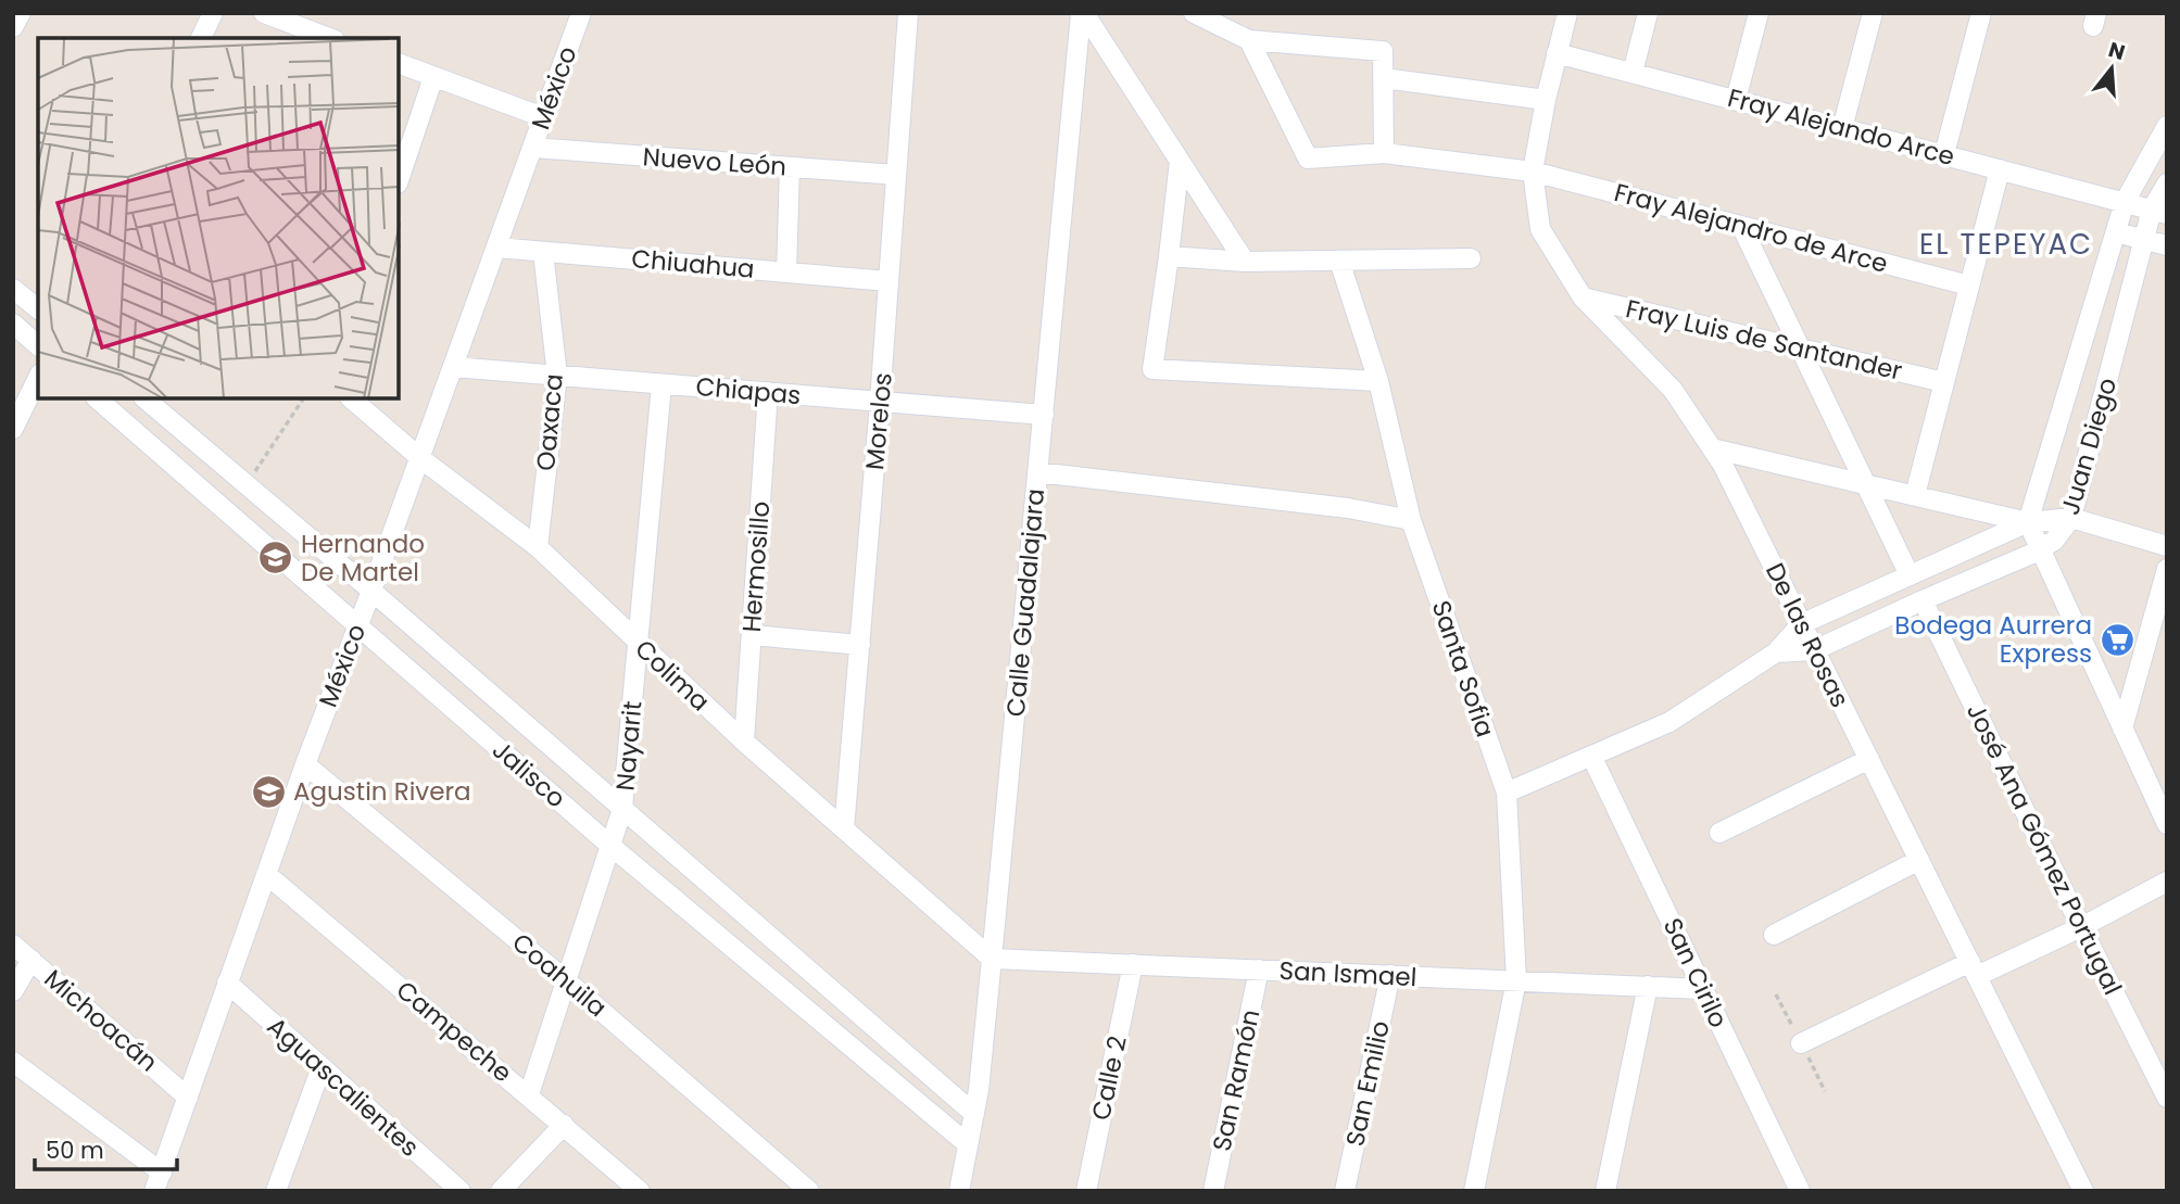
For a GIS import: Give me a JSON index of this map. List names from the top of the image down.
{
  "streets": {
    "street": [
      "México",
      "Fray Alejando Arce",
      "Nuevo León",
      "Fray Alejandro de Arce",
      "Chiuahua",
      "Fray Luis de Santander",
      "Chiapas",
      "Morelos",
      "Oaxaca",
      "Juan Diego",
      "Hermosillo",
      "Calle Guadalajara",
      "De las Rosas",
      "Santa Sofia",
      "Colima",
      "Nayarit",
      "Jalisco",
      "José Ana Gómez Portugal",
      "San Cirilo",
      "San Ismael",
      "Coahuila",
      "Michoacán",
      "Campeche",
      "Calle 2",
      "San Ramón",
      "San Emilio",
      "Aguascalientes"
    ]
  },
  "crossings": [
    ["México", "Nuevo León"],
    ["México", "Chiuahua"],
    ["México", "Chiapas"],
    ["México", "Colima"],
    ["México", "Jalisco"],
    ["México", "Coahuila"],
    ["México", "Michoacán"],
    ["México", "Campeche"],
    ["México", "Aguascalientes"],
    ["Fray Alejando Arce", "Juan Diego"],
    ["Fray Alejando Arce", "De las Rosas"],
    ["Nuevo León", "Morelos"],
    ["Fray Alejandro de Arce", "De las Rosas"],
    ["Chiuahua", "Morelos"],
    ["Chiuahua", "Oaxaca"],
    ["Fray Luis de Santander", "De las Rosas"],
    ["Chiapas", "Morelos"],
    ["Chiapas", "Oaxaca"],
    ["Chiapas", "Hermosillo"],
    ["Chiapas", "Calle Guadalajara"],
    ["Chiapas", "Nayarit"],
    ["Morelos", "Colima"],
    ["Oaxaca", "Colima"],
    ["Juan Diego", "De las Rosas"],
    ["Juan Diego", "José Ana Gómez Portugal"],
    ["Hermosillo", "Colima"],
    ["Calle Guadalajara", "Colima"],
    ["Calle Guadalajara", "Jalisco"],
    ["Calle Guadalajara", "San Ismael"],
    ["Santa Sofia", "San Ismael"],
    ["Colima", "Nayarit"],
    ["Colima", "San Ismael"],
    ["Nayarit", "Jalisco"],
    ["Nayarit", "Coahuila"],
    ["Nayarit", "Campeche"],
    ["San Cirilo", "San Ismael"],
    ["San Ismael", "Calle 2"],
    ["San Ismael", "San Ramón"],
    ["San Ismael", "San Emilio"]
  ],
  "districts": ["EL TEPEYAC"],
  "places": {
    "school or university": ["Hernando De Martel", "Agustin Rivera"],
    "supermarket": ["Bodega Aurrera Express"]
  },
  "scale_bar": "50 m",
  "north": "top"
}
